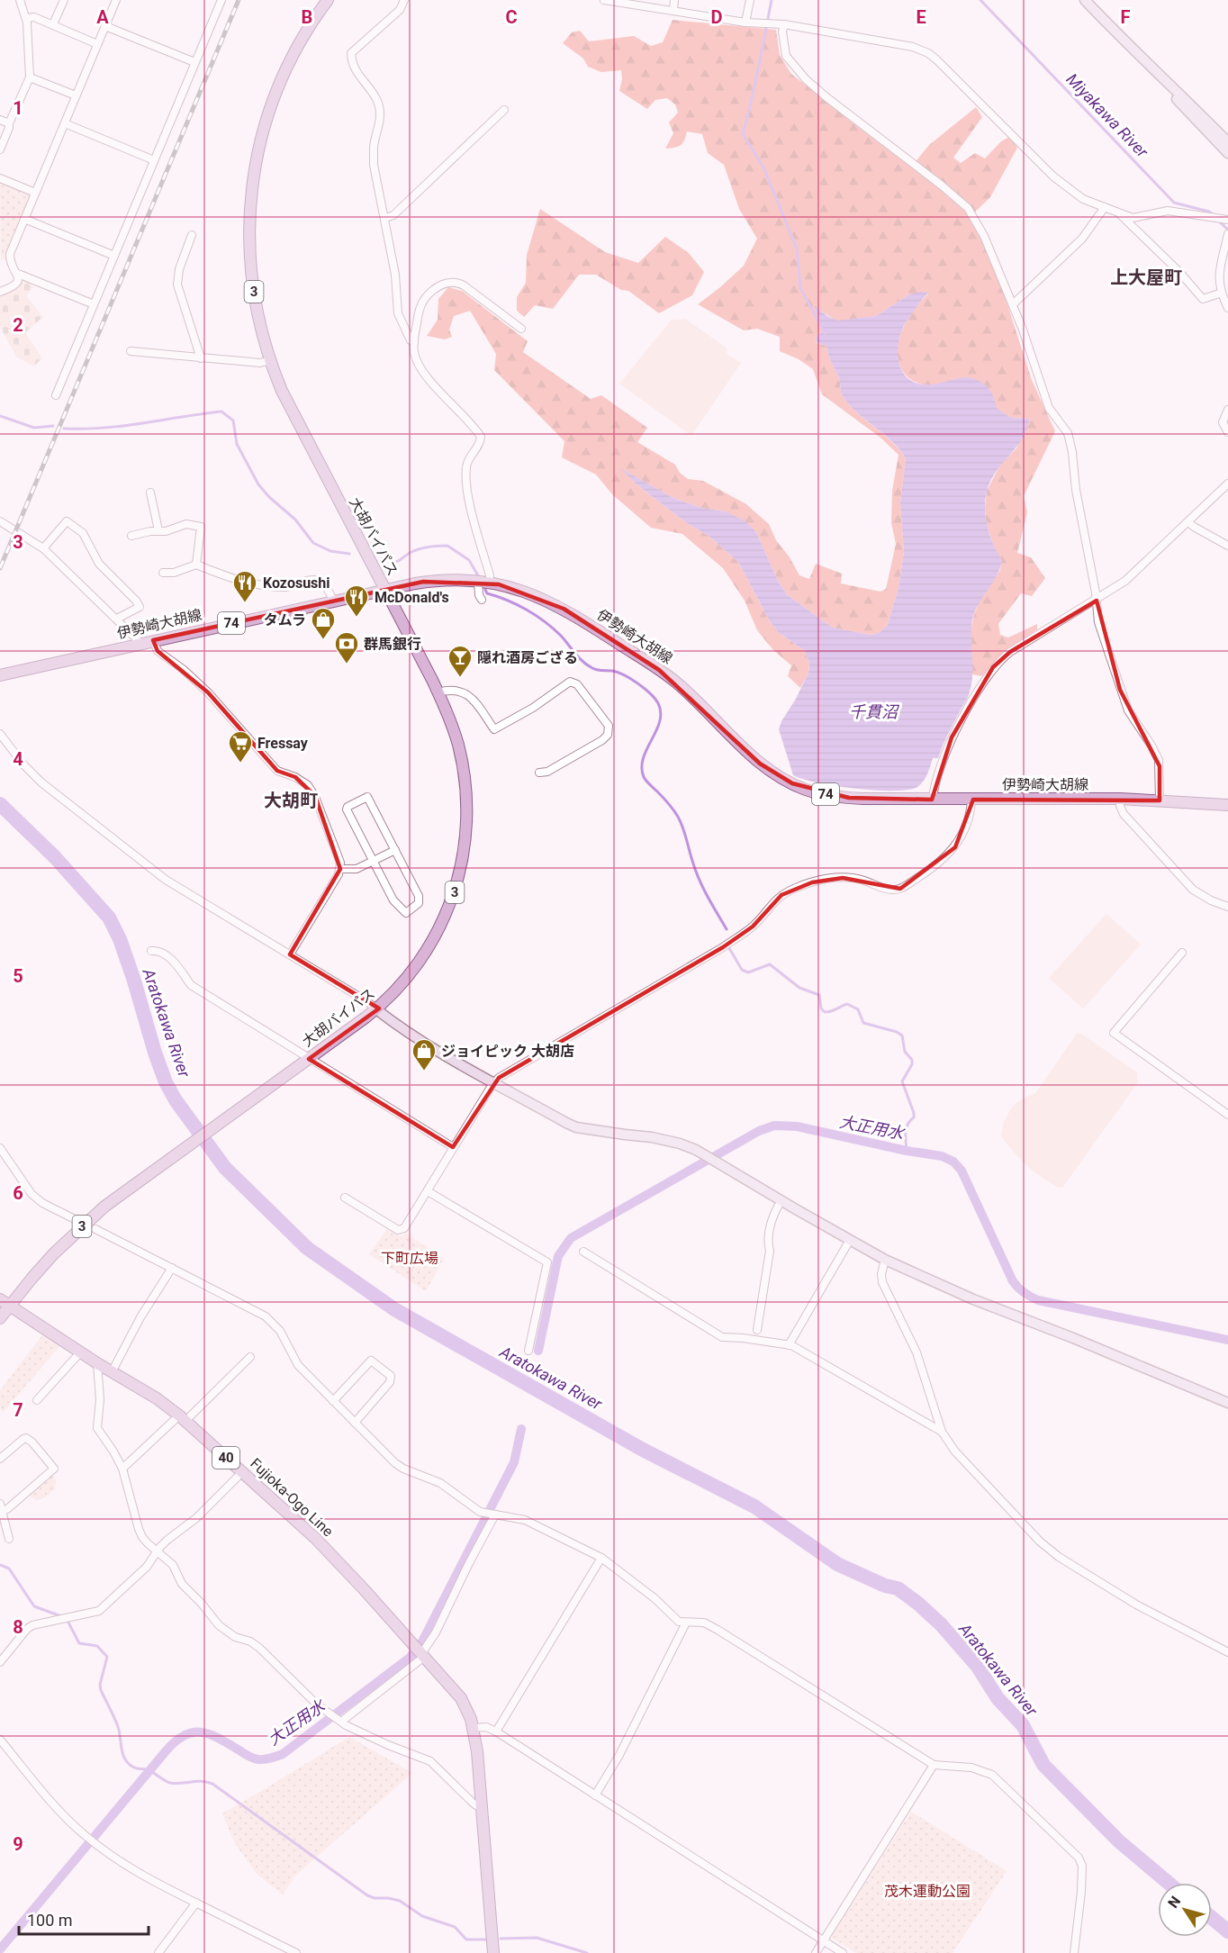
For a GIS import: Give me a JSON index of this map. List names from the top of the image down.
{
  "streets": {
    "main road": [
      "3",
      "大胡バイパス",
      "74",
      "伊勢崎大胡線",
      "40",
      "Fujioka-Ogo Line"
    ]
  },
  "crossings": [
    ["大胡バイパス", "伊勢崎大胡線"],
    ["大胡バイパス", "Fujioka-Ogo Line"]
  ],
  "districts": ["上大屋町", "大胡町"],
  "water": [
    "Miyakawa River",
    "千貫沼",
    "Aratokawa River",
    "大正用水"
  ],
  "parks": ["下町広場", "茂木運動公園"],
  "places": {
    "restaurant": ["Kozosushi", "McDonald's"],
    "shop": ["タムラ", "ジョイピック 大胡店"],
    "bank": ["群馬銀行"],
    "bar": ["隠れ酒房ござる"],
    "supermarket": ["Fressay"]
  },
  "scale_bar": "100 m",
  "north": "top left",
  "grid": {
    "columns": [
      "A",
      "B",
      "C",
      "D",
      "E",
      "F"
    ],
    "rows": [
      "1",
      "2",
      "3",
      "4",
      "5",
      "6",
      "7",
      "8",
      "9"
    ]
  }
}
